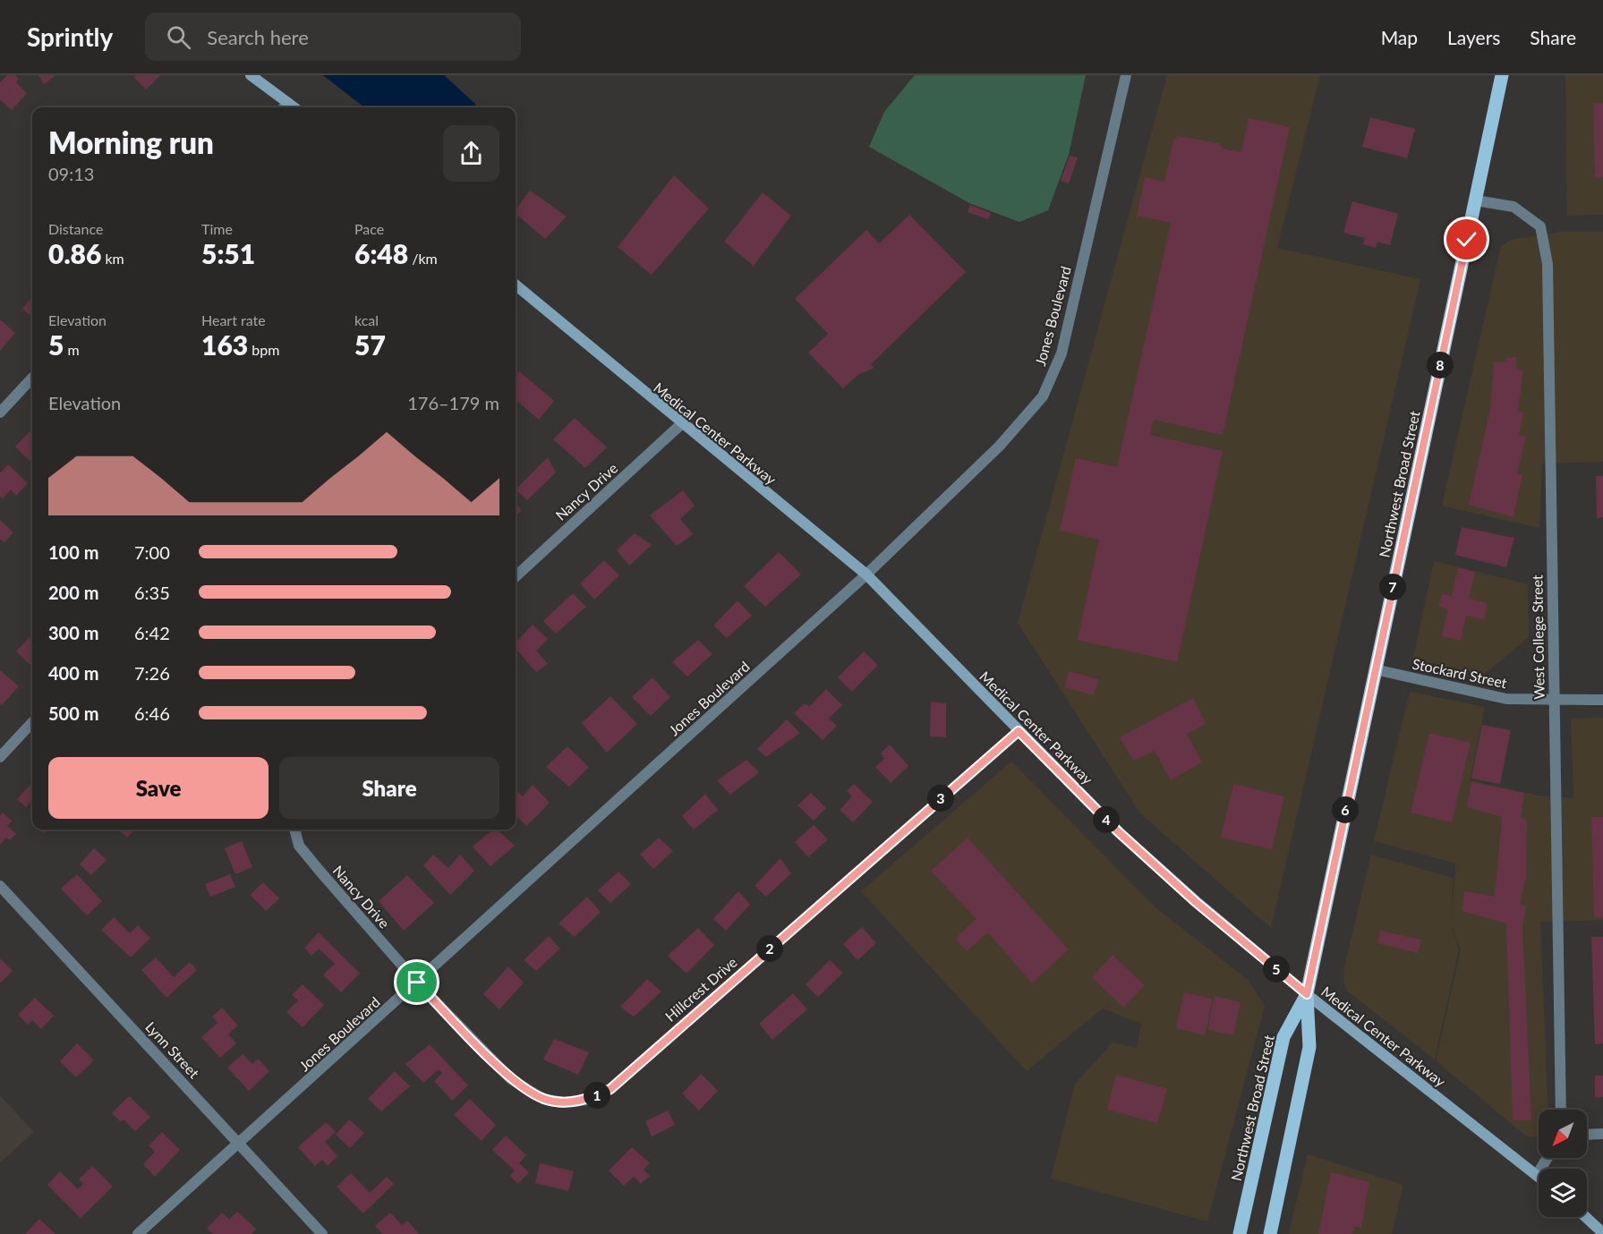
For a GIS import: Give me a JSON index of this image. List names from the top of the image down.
{
  "streets": {
    "main road": ["Medical Center Parkway", "Northwest Broad Street"],
    "street": [
      "Jones Boulevard",
      "Nancy Drive",
      "West College Street",
      "Stockard Street",
      "Hillcrest Drive",
      "Lynn Street"
    ]
  },
  "crossings": [
    ["Jones Boulevard", "Medical Center Parkway"],
    ["Jones Boulevard", "Nancy Drive"],
    ["Jones Boulevard", "Hillcrest Drive"],
    ["Jones Boulevard", "Lynn Street"],
    ["Medical Center Parkway", "Northwest Broad Street"],
    ["Medical Center Parkway", "Nancy Drive"],
    ["Medical Center Parkway", "Hillcrest Drive"],
    ["Northwest Broad Street", "West College Street"],
    ["Northwest Broad Street", "Stockard Street"],
    ["Nancy Drive", "Hillcrest Drive"],
    ["West College Street", "Stockard Street"]
  ],
  "north": "bottom left",
  "page": {
    "header": "Sprintly",
    "search": "Search here",
    "nav": ["Map", "Layers", "Share"],
    "heading": ["Morning run", "09:13"],
    "stats": [
      ["Distance", "0.86 km"],
      ["Time", "5:51"],
      ["Pace", "6:48 /km"],
      ["Elevation", "5 m"],
      ["Heart rate", "163 bpm"],
      ["kcal", "57"]
    ],
    "pins": [
      "8",
      "7",
      "3",
      "6",
      "4",
      "2",
      "5",
      "1"
    ],
    "chart": ["Elevation", "176–179 m"],
    "list": [
      {
        "name": "100 m",
        "note": "7:00"
      },
      {
        "name": "200 m",
        "note": "6:35"
      },
      {
        "name": "300 m",
        "note": "6:42"
      },
      {
        "name": "400 m",
        "note": "7:26"
      },
      {
        "name": "500 m",
        "note": "6:46"
      }
    ],
    "buttons": ["Save", "Share"]
  }
}
